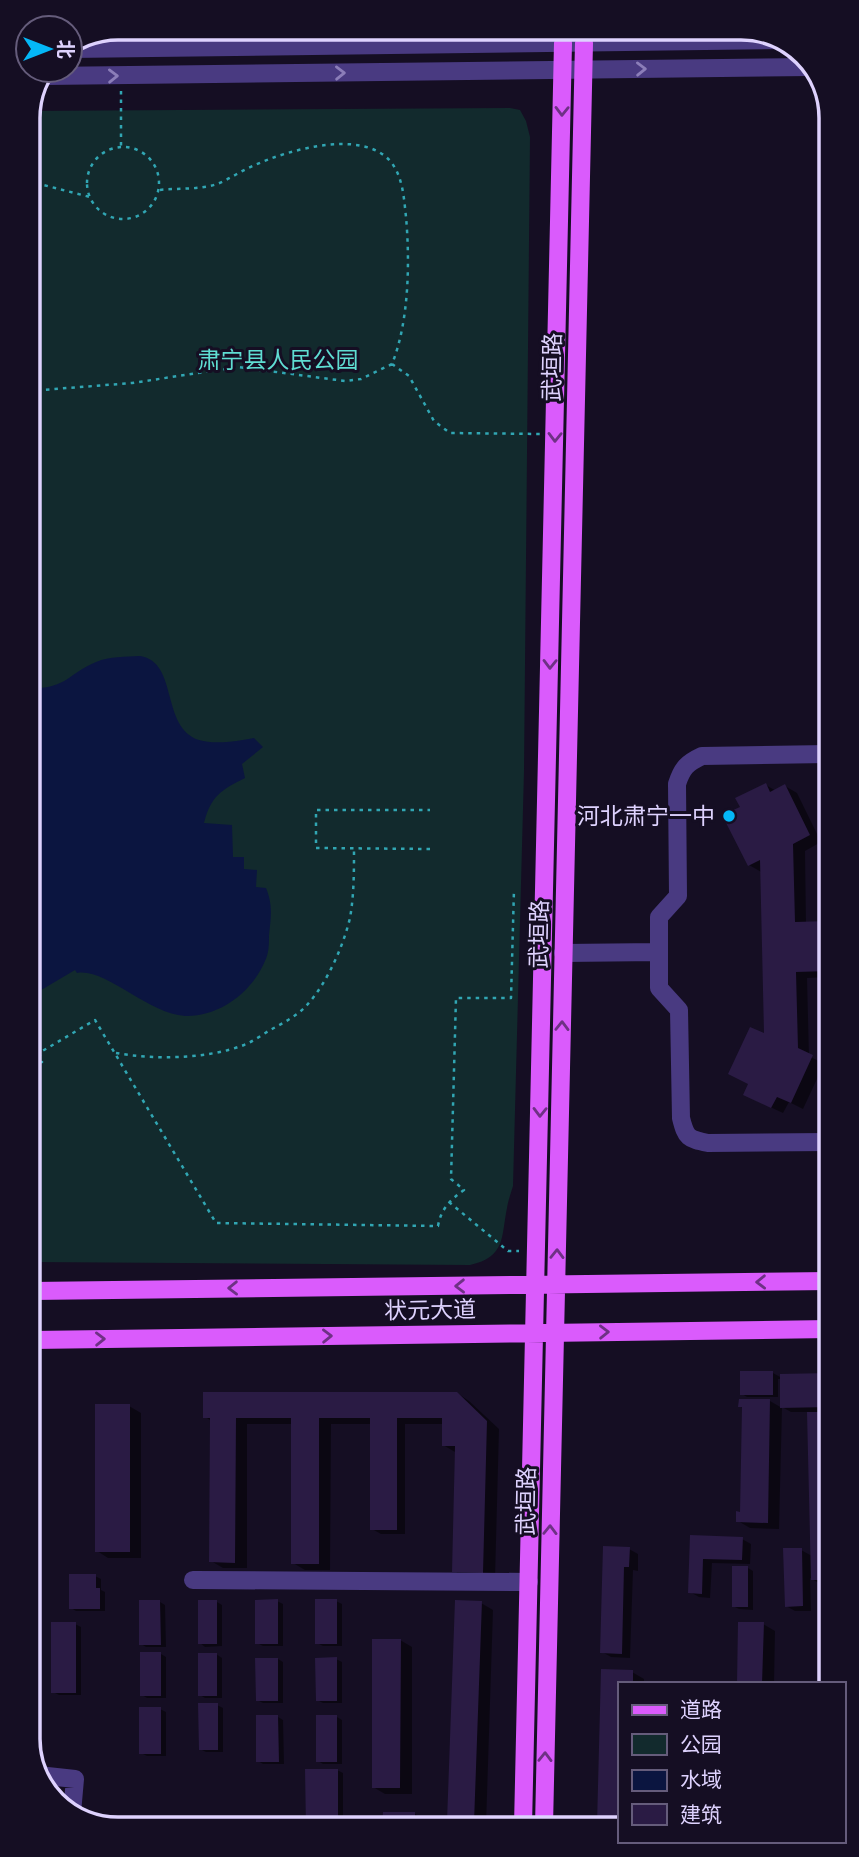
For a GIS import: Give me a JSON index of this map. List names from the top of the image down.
{
  "streets": {
    "main road": ["武垣路", "状元大道"]
  },
  "crossings": [
    ["武垣路", "状元大道"]
  ],
  "parks": ["肃宁县人民公园"],
  "places": ["河北肃宁一中"],
  "legend": [
    "道路",
    "公园",
    "水域",
    "建筑"
  ],
  "north": "right"
}
